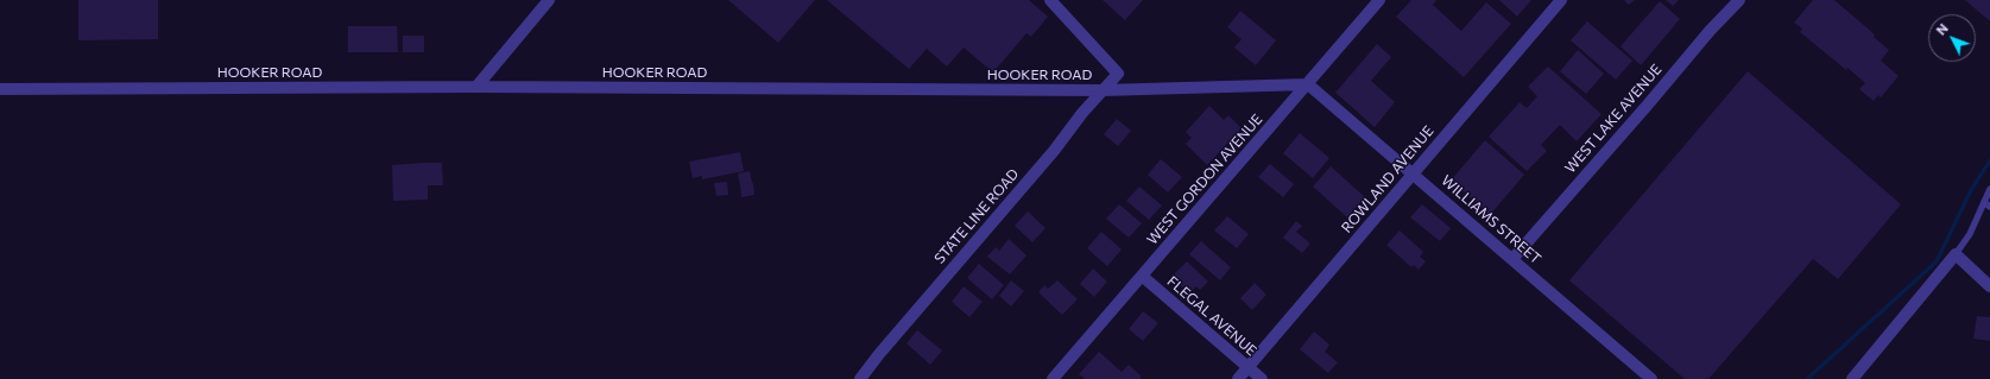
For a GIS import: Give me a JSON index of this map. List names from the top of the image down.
{
  "streets": {
    "street": [
      "HOOKER ROAD",
      "WEST LAKE AVENUE",
      "WEST GORDON AVENUE",
      "ROWLAND AVENUE",
      "STATE LINE ROAD",
      "WILLIAMS STREET",
      "FLEGAL AVENUE"
    ]
  },
  "crossings": [
    ["HOOKER ROAD", "WEST GORDON AVENUE"],
    ["HOOKER ROAD", "STATE LINE ROAD"],
    ["HOOKER ROAD", "WILLIAMS STREET"],
    ["WEST LAKE AVENUE", "WILLIAMS STREET"],
    ["WEST GORDON AVENUE", "WILLIAMS STREET"],
    ["WEST GORDON AVENUE", "FLEGAL AVENUE"],
    ["ROWLAND AVENUE", "WILLIAMS STREET"],
    ["ROWLAND AVENUE", "FLEGAL AVENUE"]
  ],
  "north": "top left"
}
